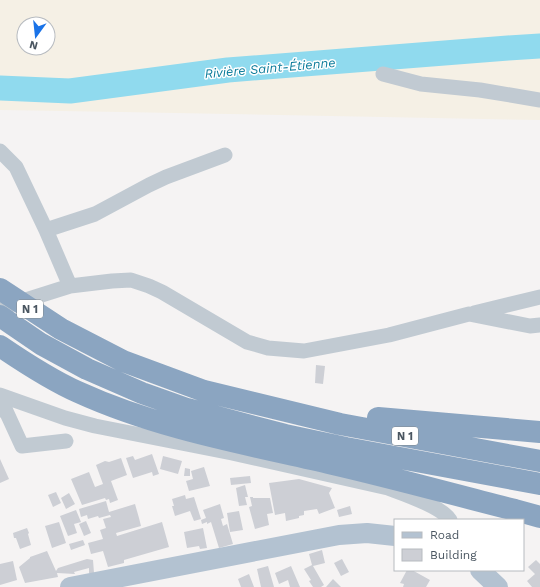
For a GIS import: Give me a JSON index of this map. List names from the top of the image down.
{
  "streets": {
    "highway": ["N 1"]
  },
  "water": ["Rivière Saint-Étienne"],
  "legend": ["Road", "Building"],
  "north": "bottom"
}
